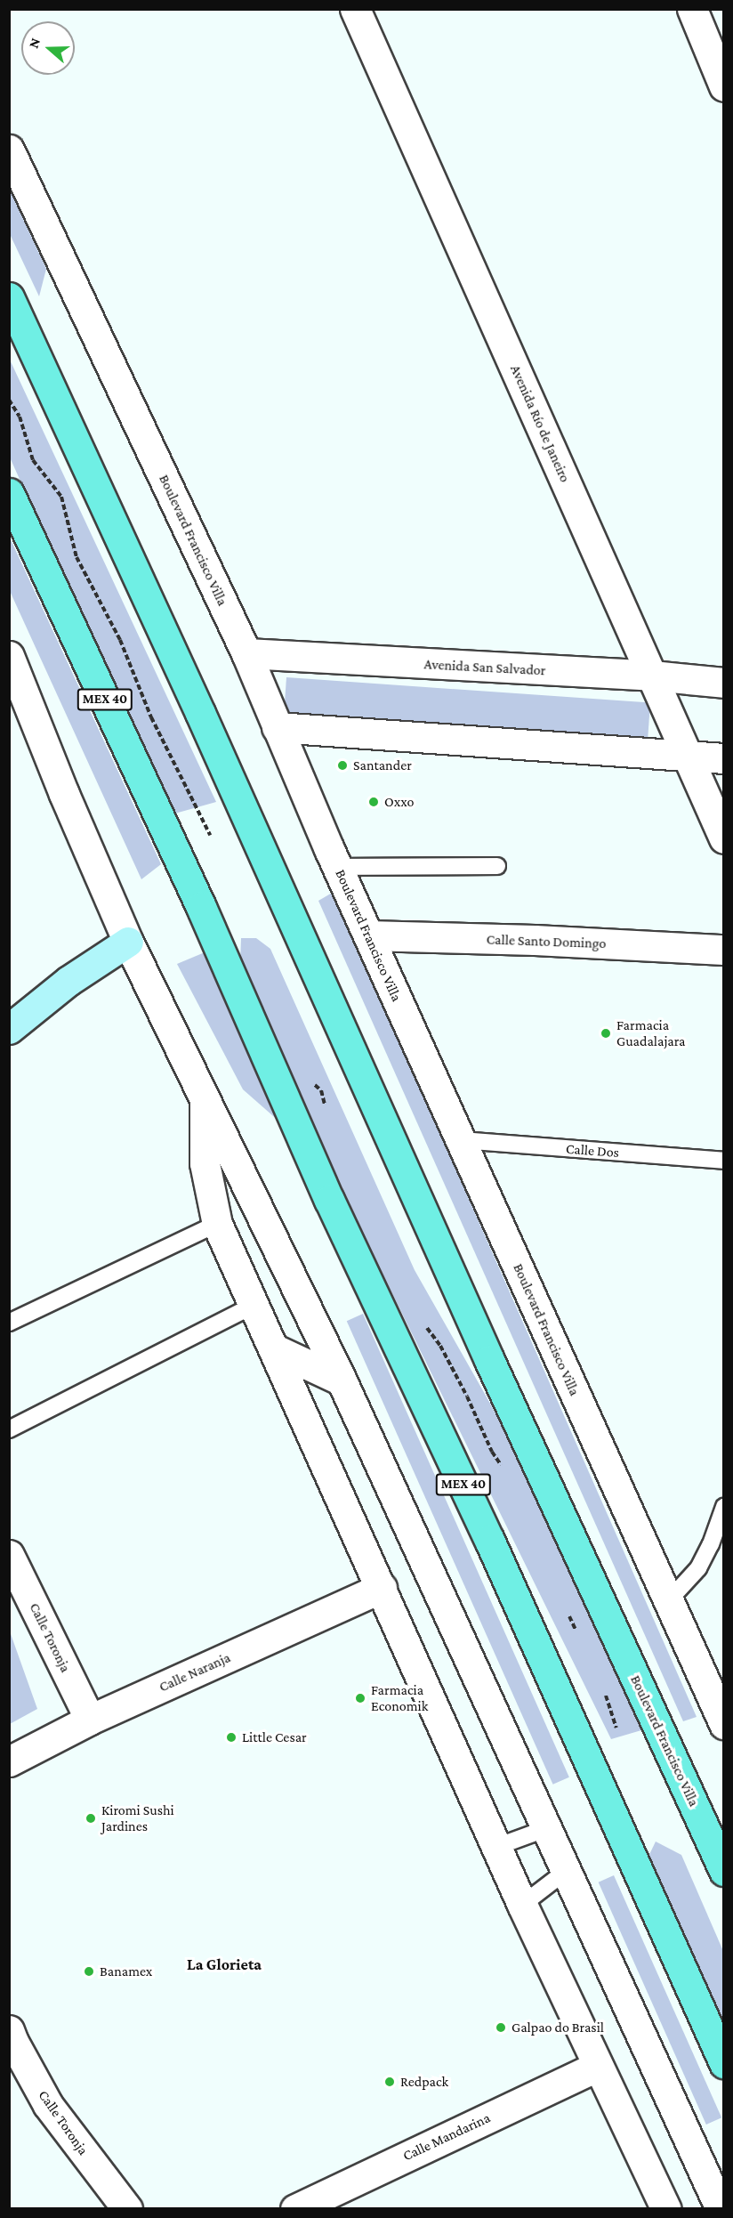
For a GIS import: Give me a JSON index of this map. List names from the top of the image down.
{
  "streets": {
    "main road": ["Boulevard Francisco Villa", "MEX 40"],
    "street": [
      "Avenida Río de Janeiro",
      "Avenida San Salvador",
      "Calle Santo Domingo",
      "Calle Toronja",
      "Calle Naranja",
      "Calle Mandarina"
    ],
    "lane": ["Calle Dos"]
  },
  "crossings": [
    ["Avenida Río de Janeiro", "Avenida San Salvador"],
    ["Boulevard Francisco Villa", "Avenida San Salvador"],
    ["Boulevard Francisco Villa", "Calle Santo Domingo"],
    ["Boulevard Francisco Villa", "Calle Dos"],
    ["Calle Toronja", "Calle Naranja"]
  ],
  "districts": ["La Glorieta"],
  "places": [
    "Santander",
    "Oxxo",
    "Farmacia Guadalajara",
    "Farmacia Economik",
    "Little Cesar",
    "Kiromi Sushi Jardines",
    "Banamex",
    "Galpao do Brasil",
    "Redpack"
  ],
  "north": "left"
}
